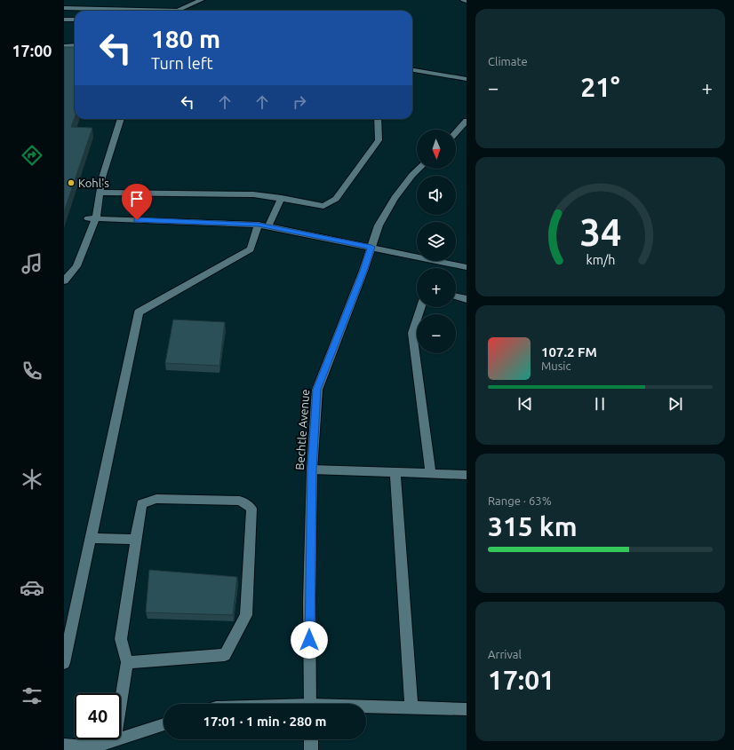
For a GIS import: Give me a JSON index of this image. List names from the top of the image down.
{
  "streets": {
    "street": ["Bechtle Avenue"]
  },
  "places": ["Kohl's"],
  "north": "bottom",
  "page": {
    "tabs": "17:00",
    "tile": [
      "Climate",
      ["Range · 63%", "315 km"],
      ["Arrival", "17:01"]
    ],
    "turn": ["180 m", "Turn left"],
    "heat": ["−", "21°", "+"],
    "map_buttons": ["+", "−"],
    "song": ["107.2 FM", "Music"],
    "limit": "40",
    "trip": "17:01 · 1 min · 280 m",
    "gauge": ["34", "km/h"]
  }
}
